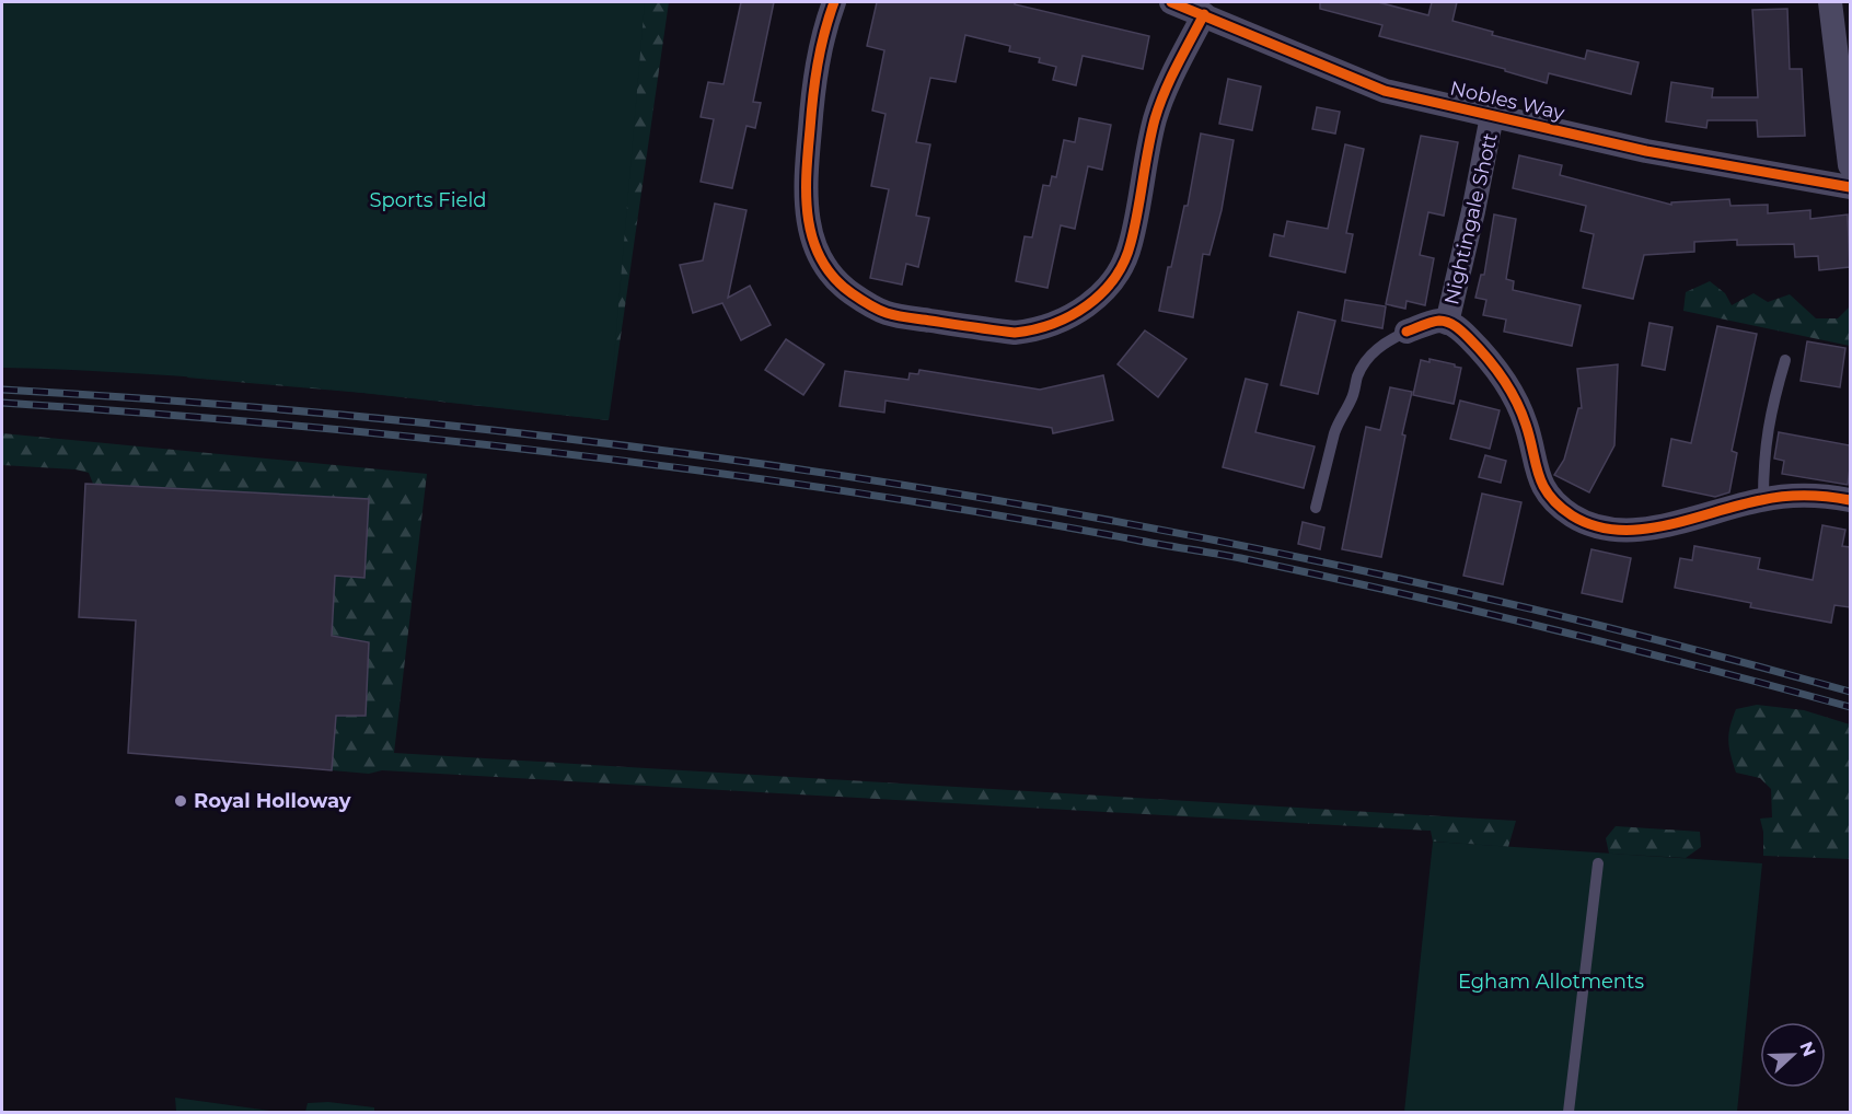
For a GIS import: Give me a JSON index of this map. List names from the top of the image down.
{
  "streets": {
    "street": ["Nobles Way", "Nightingale Shott"]
  },
  "crossings": [
    ["Nobles Way", "Nightingale Shott"]
  ],
  "parks": ["Sports Field", "Egham Allotments"],
  "places": ["Royal Holloway"],
  "north": "right"
}
